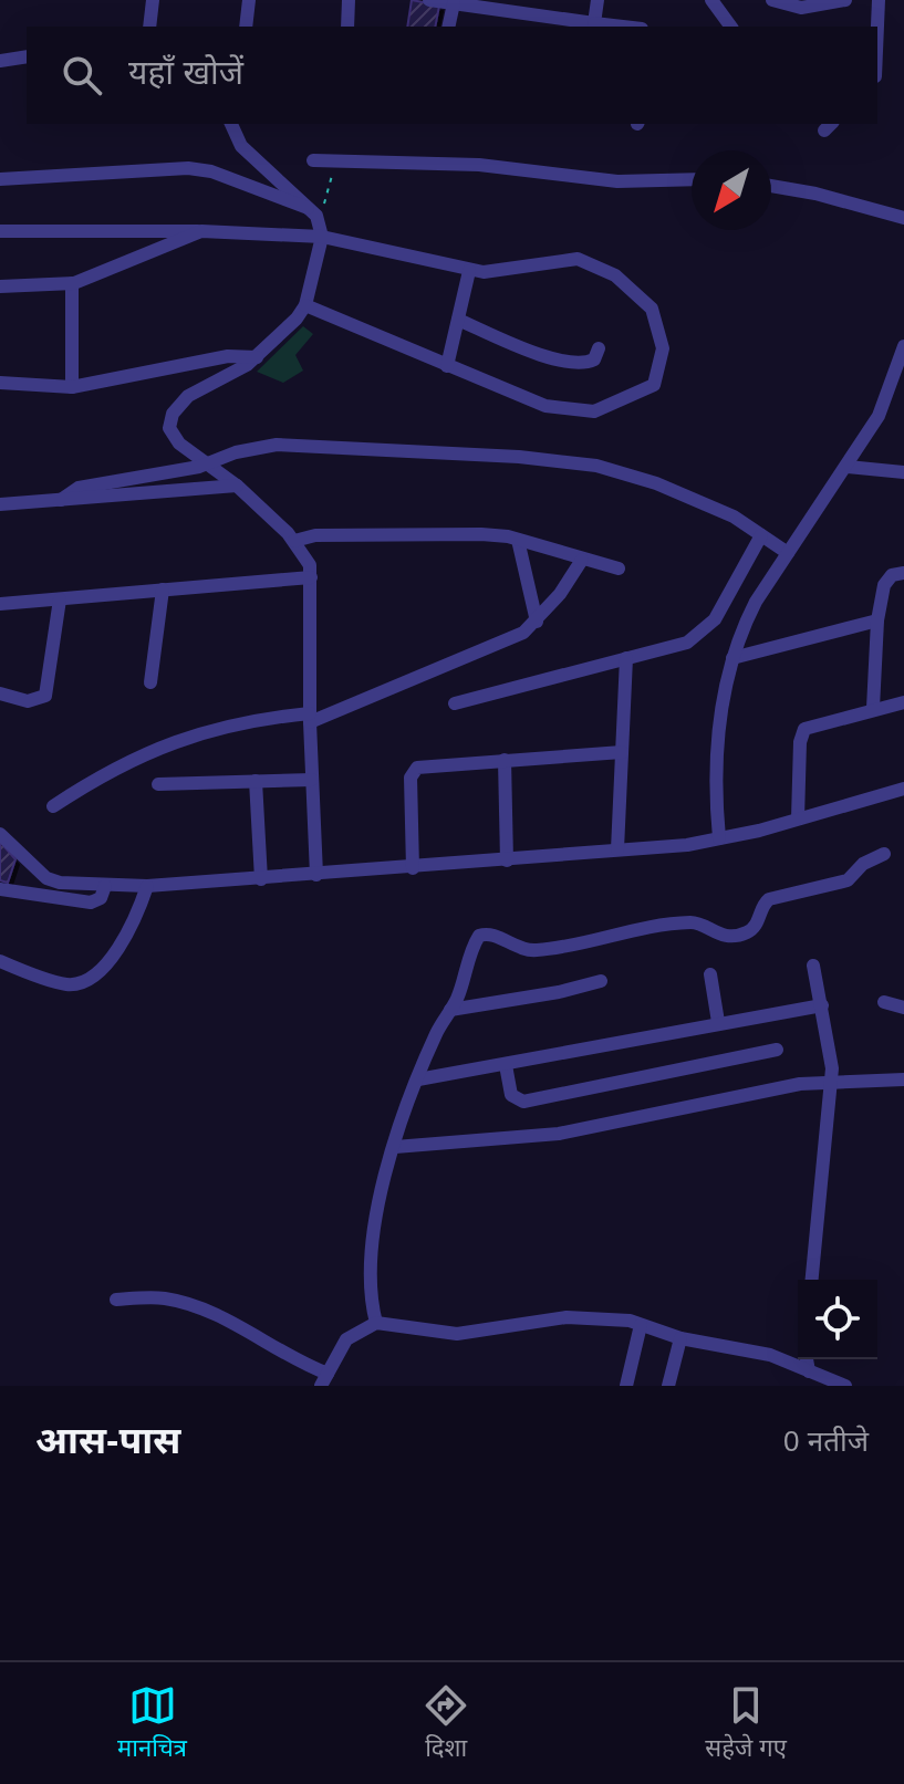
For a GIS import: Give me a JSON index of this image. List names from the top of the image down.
{
  "north": "bottom left",
  "page": {
    "search": "यहाँ खोजें",
    "heading": ["आस-पास", "0 नतीजे"],
    "nav": ["मानचित्र", "दिशा", "सहेजे गए"]
  }
}
